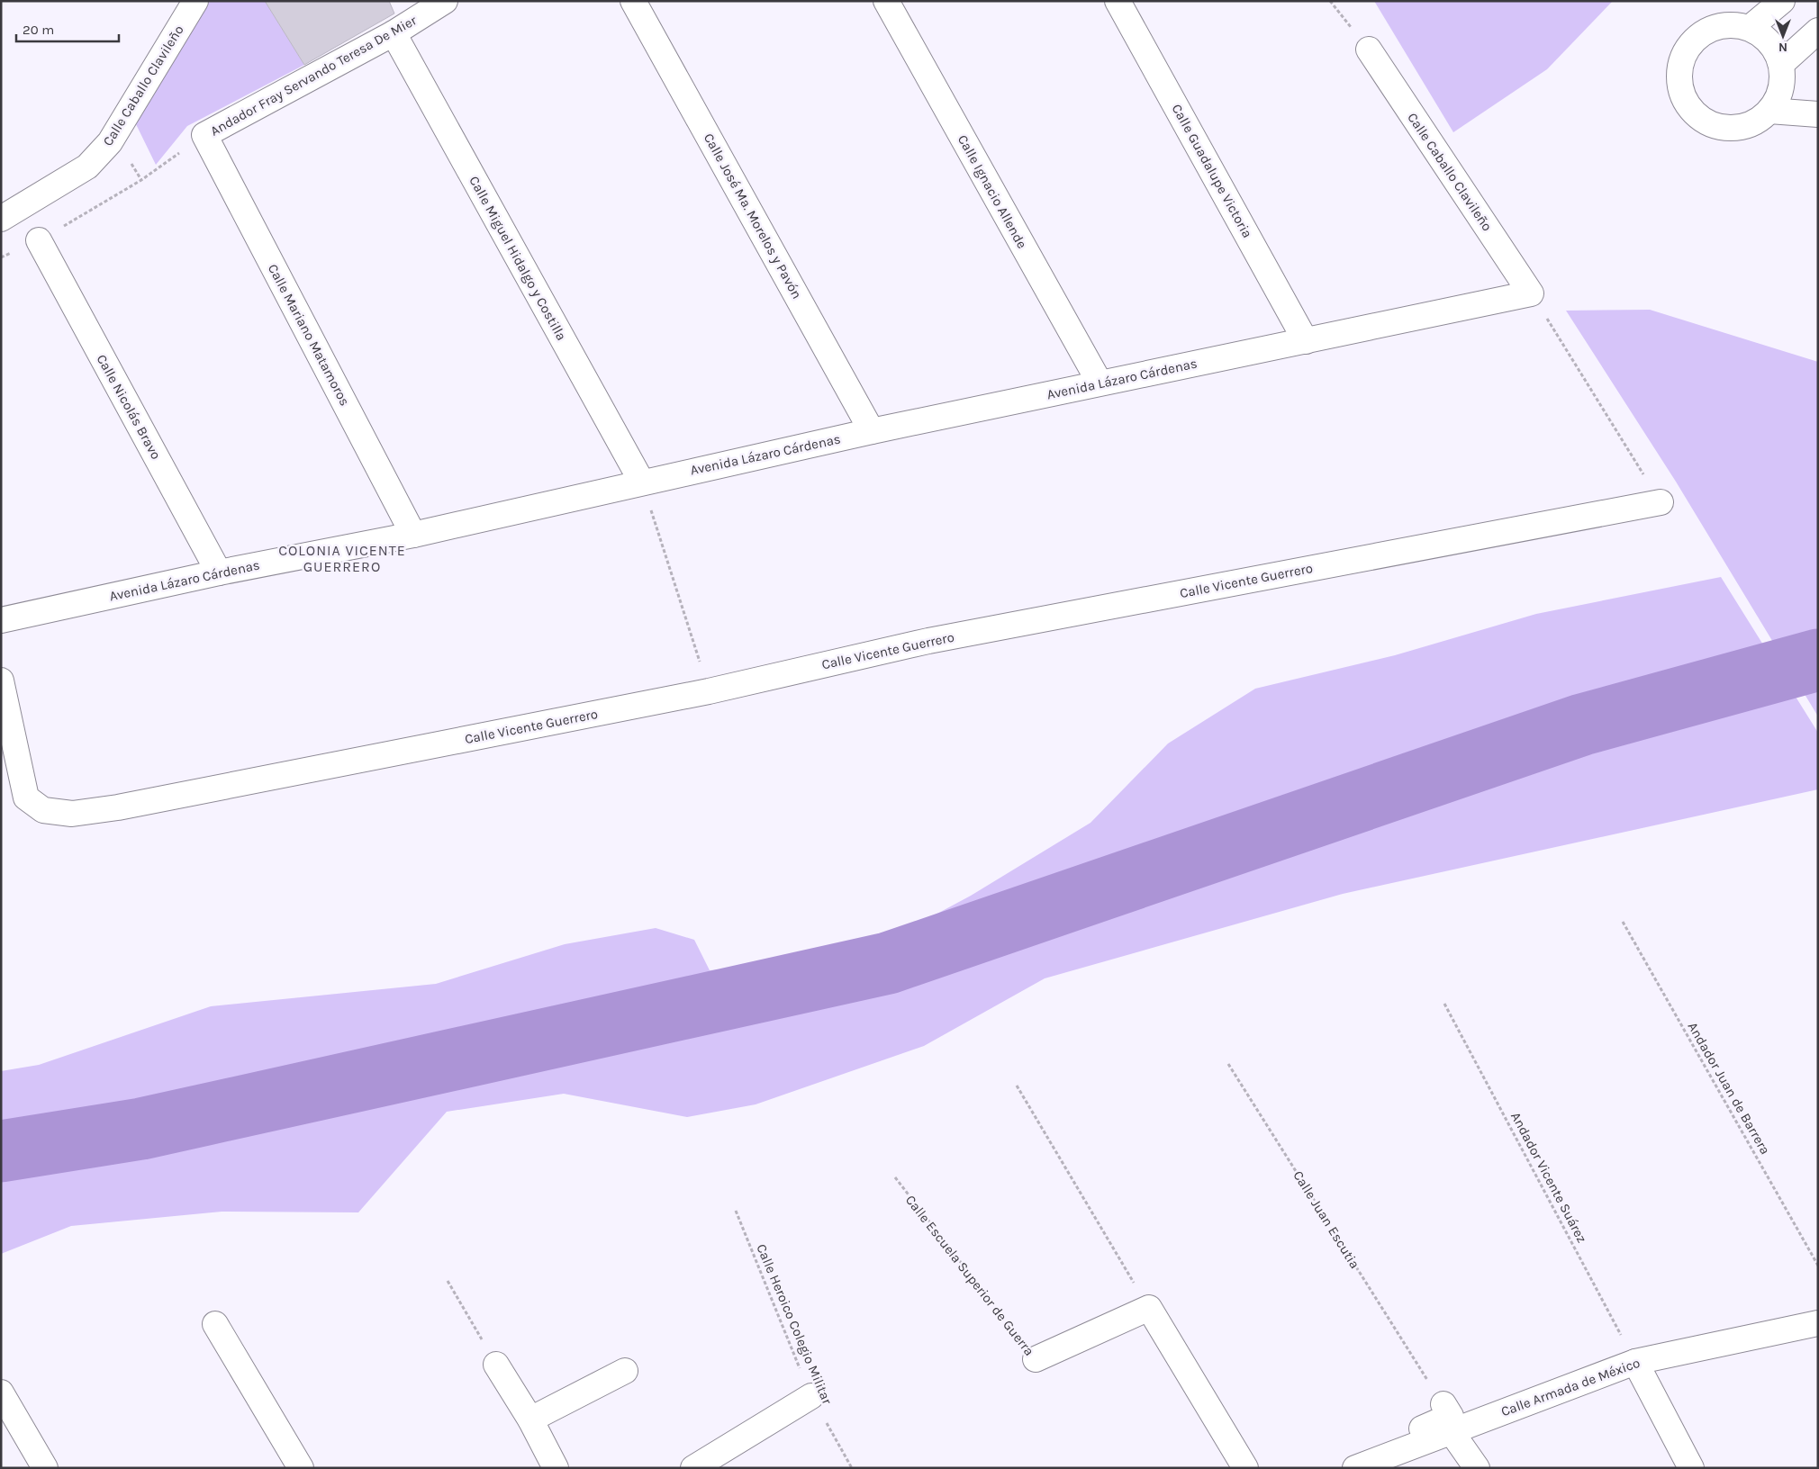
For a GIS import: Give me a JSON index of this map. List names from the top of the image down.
{
  "streets": {
    "street": [
      "Andador Fray Servando Teresa De Mier",
      "Calle Caballo Clavileño",
      "Calle Guadalupe Victoria",
      "Calle Ignacio Allende",
      "Calle José Ma. Morelos y Pavón",
      "Calle Miguel Hidalgo y Costilla",
      "Calle Mariano Matamoros",
      "Avenida Lázaro Cárdenas",
      "Calle Nicolás Bravo",
      "Calle Vicente Guerrero",
      "Calle Escuela Superior de Guerra",
      "Calle Armada de México"
    ],
    "path": [
      "Andador Juan de Barrera",
      "Andador Vicente Suárez",
      "Calle Juan Escutia",
      "Calle Heroico Colegio Militar"
    ]
  },
  "crossings": [
    ["Andador Fray Servando Teresa De Mier", "Calle Miguel Hidalgo y Costilla"],
    ["Andador Fray Servando Teresa De Mier", "Calle Mariano Matamoros"],
    ["Calle Caballo Clavileño", "Avenida Lázaro Cárdenas"],
    ["Calle Guadalupe Victoria", "Avenida Lázaro Cárdenas"],
    ["Calle Ignacio Allende", "Avenida Lázaro Cárdenas"],
    ["Calle José Ma. Morelos y Pavón", "Avenida Lázaro Cárdenas"],
    ["Calle Miguel Hidalgo y Costilla", "Avenida Lázaro Cárdenas"],
    ["Calle Mariano Matamoros", "Avenida Lázaro Cárdenas"],
    ["Avenida Lázaro Cárdenas", "Calle Nicolás Bravo"],
    ["Andador Vicente Suárez", "Calle Armada de México"]
  ],
  "districts": ["COLONIA VICENTE GUERRERO"],
  "scale_bar": "20 m",
  "north": "bottom"
}
